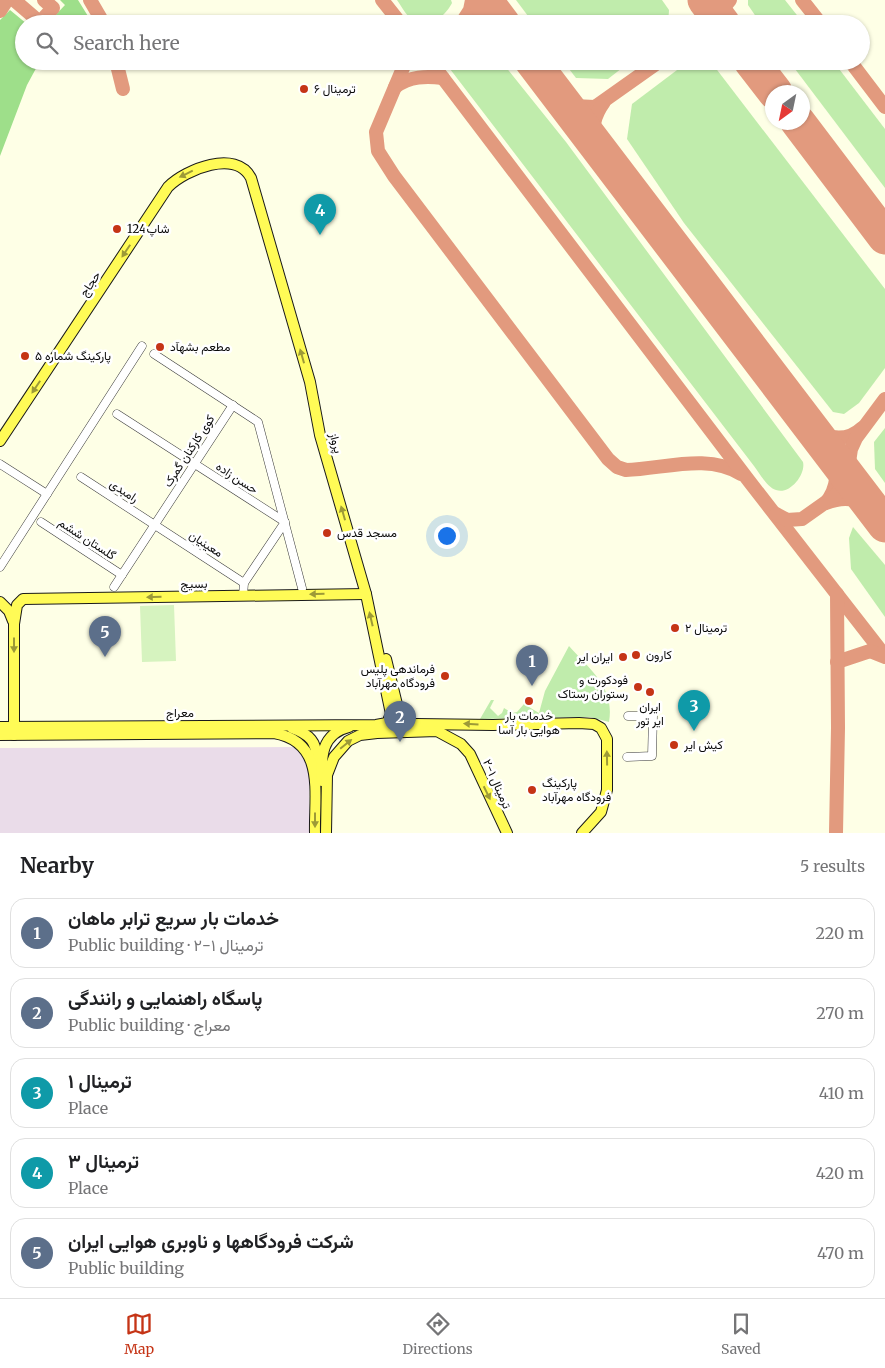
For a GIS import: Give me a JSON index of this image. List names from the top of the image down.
{
  "streets": {
    "main road": [
      "حجاج",
      "پرواز",
      "بسیج",
      "معراج",
      "ترمینال ۱-۲"
    ],
    "street": [
      "کوی کارکنان گمرک",
      "حسن زاده",
      "رامبدی",
      "گلستان ششم",
      "معینیان"
    ]
  },
  "crossings": [
    ["حجاج", "پرواز"],
    ["پرواز", "بسیج"],
    ["پرواز", "معراج"],
    ["کوی کارکنان گمرک", "حسن زاده"],
    ["کوی کارکنان گمرک", "رامبدی"],
    ["کوی کارکنان گمرک", "گلستان ششم"],
    ["کوی کارکنان گمرک", "معینیان"],
    ["رامبدی", "معینیان"]
  ],
  "one_way": [
    "حجاج",
    "پرواز",
    "بسیج",
    "ترمینال ۱-۲"
  ],
  "places": [
    "ترمینال ۶",
    "124شاپ",
    "مطعم بشهآد",
    "پارکینگ شماره ۵",
    "مسجد قدس",
    "ترمینال ۲",
    "کارون",
    "ایران ایر",
    "فرماندهی پلیس فرودگاه مهرآباد",
    "فودکورت و رستوران رستاک",
    "ایران ایر تور",
    "خدمات بار هوایی بار آسا",
    "کیش ایر",
    "پارکینگ فرودگاه مهرآباد"
  ],
  "north": "bottom left",
  "page": {
    "search": "Search here",
    "pins": [
      "4",
      "5",
      "1",
      "3",
      "2"
    ],
    "heading": ["Nearby", "5 results"],
    "list": [
      {
        "mark": "1",
        "name": "خدمات بار سریع ترابر ماهان",
        "note": "Public building · ترمینال ۱-۲",
        "value": "220 m"
      },
      {
        "mark": "2",
        "name": "پاسگاه راهنمایی و رانندگی",
        "note": "Public building · معراج",
        "value": "270 m"
      },
      {
        "mark": "3",
        "name": "ترمینال ۱",
        "note": "Place",
        "value": "410 m"
      },
      {
        "mark": "4",
        "name": "ترمینال ۳",
        "note": "Place",
        "value": "420 m"
      },
      {
        "mark": "5",
        "name": "شرکت فرودگاهها و ناوبری هوایی ایران",
        "note": "Public building",
        "value": "470 m"
      }
    ],
    "nav": ["Map", "Directions", "Saved"]
  }
}
